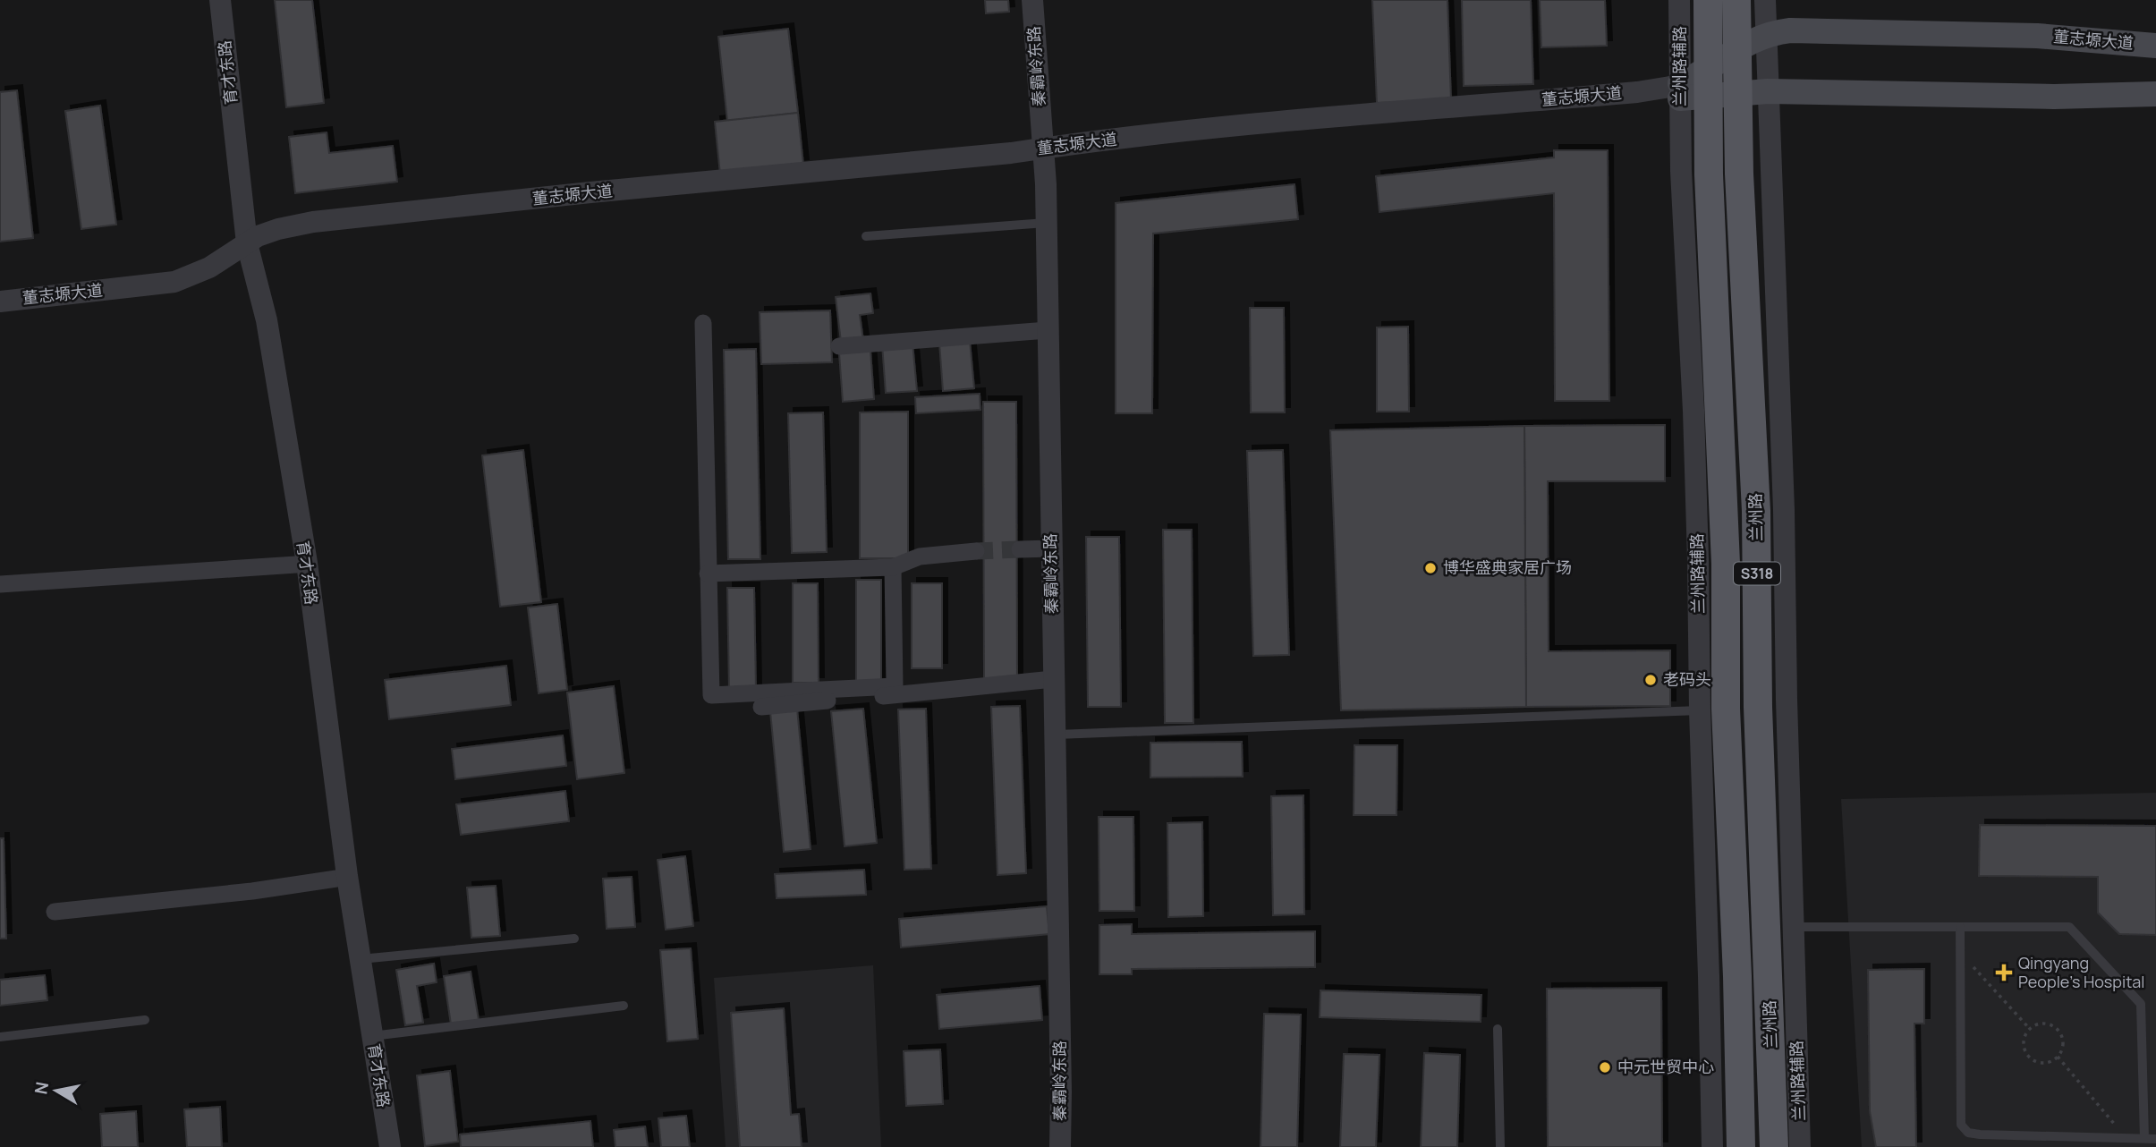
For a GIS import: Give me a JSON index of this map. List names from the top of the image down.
{
  "streets": {
    "main road": ["董志塬大道", "兰州路", "S318"],
    "street": ["秦霸岭东路", "兰州路辅路", "育才东路"]
  },
  "crossings": [
    ["董志塬大道", "秦霸岭东路"],
    ["董志塬大道", "兰州路辅路"],
    ["董志塬大道", "育才东路"],
    ["董志塬大道", "兰州路"],
    ["兰州路辅路", "兰州路"]
  ],
  "places": {
    "other": ["博华盛典家居广场", "老码头", "中元世贸中心"],
    "health": ["Qingyang People's Hospital"]
  },
  "north": "left"
}
